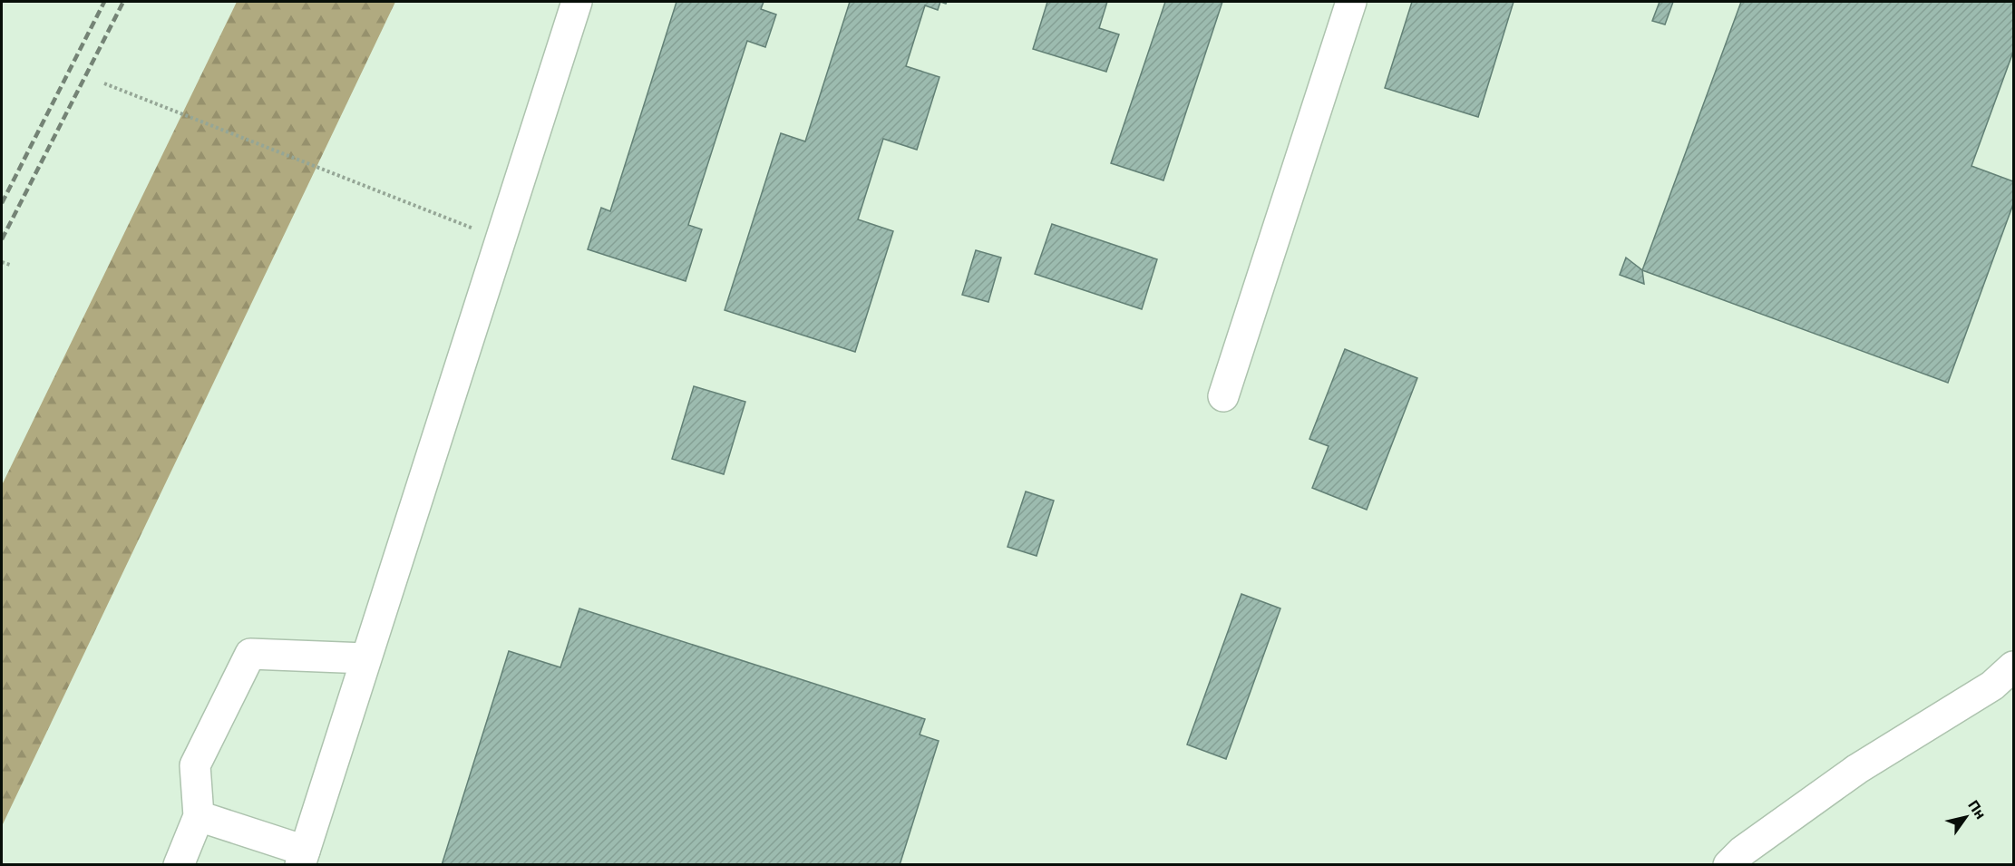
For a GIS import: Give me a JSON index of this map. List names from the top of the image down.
{
  "north": "top right"
}
